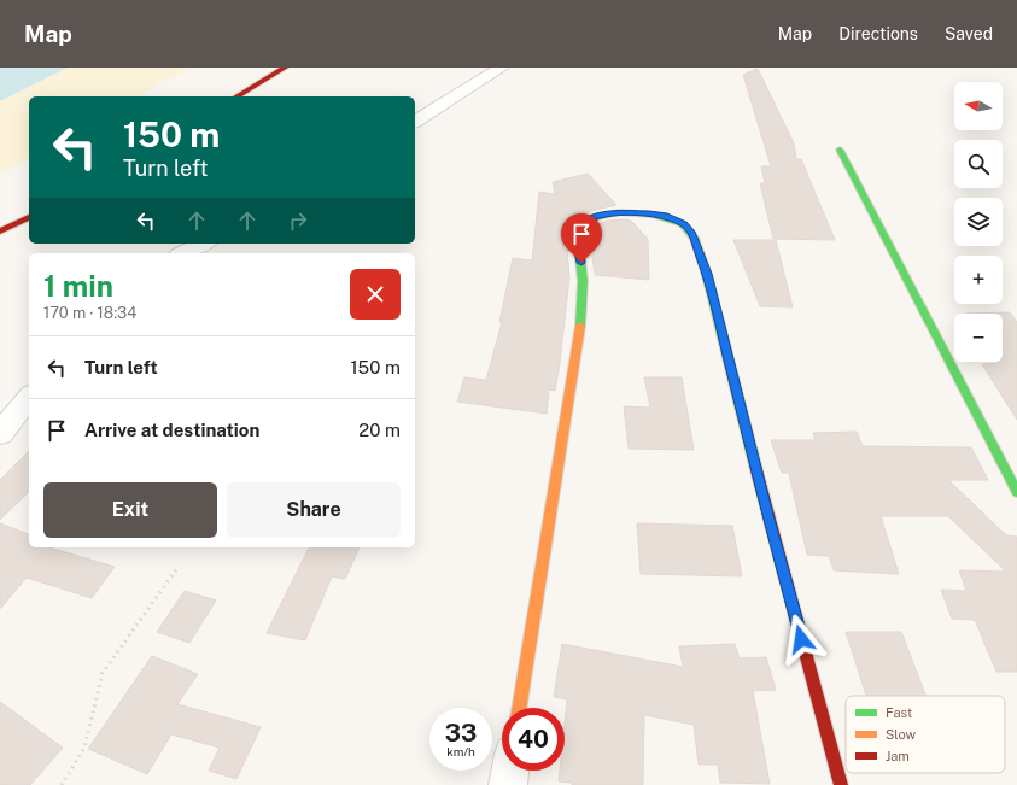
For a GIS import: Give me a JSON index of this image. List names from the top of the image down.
{
  "legend": ["Fast", "Slow", "Jam"],
  "north": "left",
  "page": {
    "header": "Map",
    "nav": ["Map", "Directions", "Saved"],
    "map_buttons": ["+", "−"],
    "turn": ["150 m", "Turn left"],
    "heading": ["1 min", "170 m · 18:34"],
    "list": [
      {
        "name": "Turn left",
        "value": "150 m"
      },
      {
        "name": "Arrive at destination",
        "value": "20 m"
      }
    ],
    "buttons": ["Exit", "Share"],
    "speed": "33 km/h",
    "limit": "40"
  }
}
